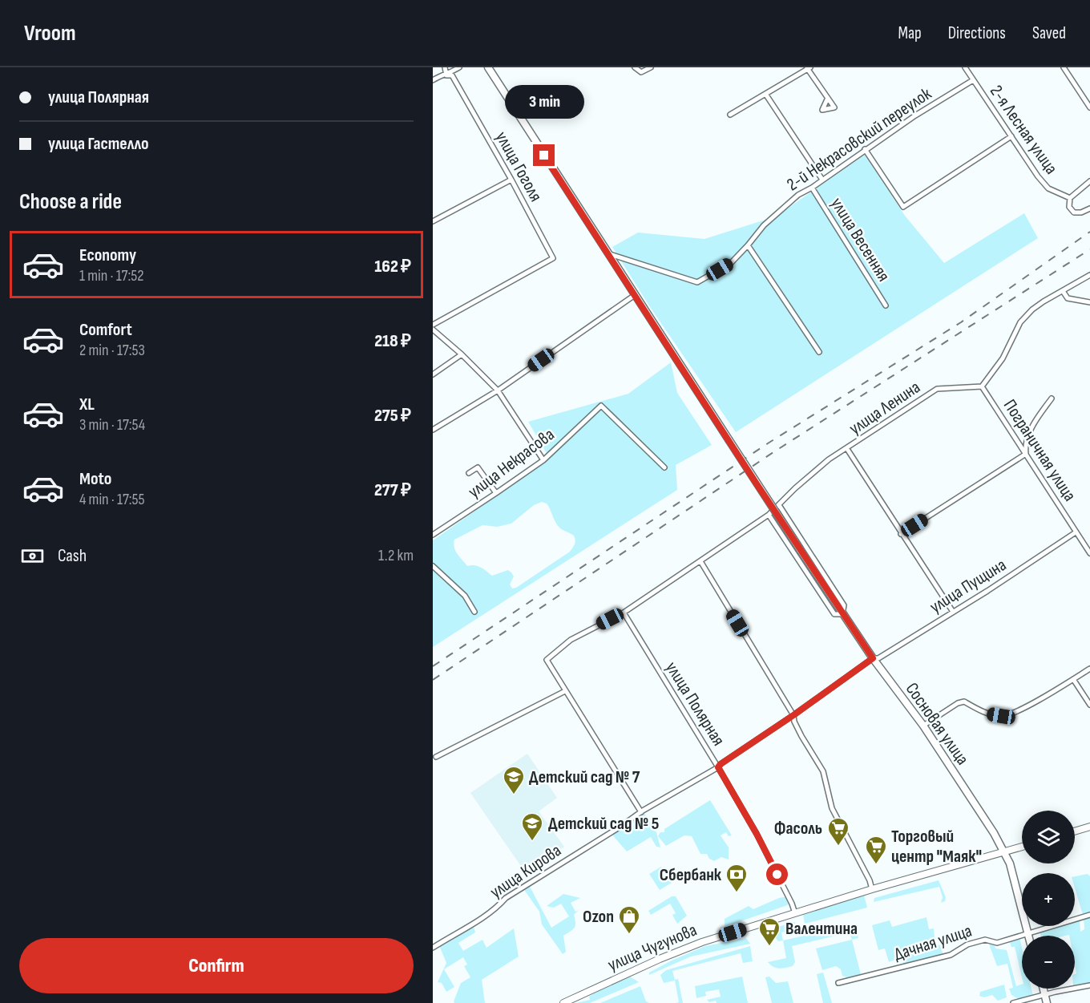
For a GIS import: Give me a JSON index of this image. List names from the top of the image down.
{
  "streets": {
    "main road": ["Сосновая улица", "улица Чугунова"],
    "street": [
      "2-я Лесная улица",
      "2-й Некрасовский переулок",
      "улица Гоголя",
      "улица Весенняя",
      "улица Ленина",
      "Пограничная улица",
      "улица Некрасова",
      "улица Пущина",
      "улица Полярная",
      "улица Кирова",
      "Дачная улица"
    ]
  },
  "crossings": [
    ["2-я Лесная улица", "2-й Некрасовский переулок"],
    ["2-й Некрасовский переулок", "улица Весенняя"],
    ["2-й Некрасовский переулок", "Сосновая улица"],
    ["улица Ленина", "Пограничная улица"],
    ["улица Ленина", "улица Полярная"],
    ["Пограничная улица", "улица Пущина"],
    ["улица Пущина", "Сосновая улица"],
    ["улица Пущина", "улица Кирова"],
    ["улица Полярная", "улица Кирова"],
    ["улица Полярная", "улица Чугунова"],
    ["Сосновая улица", "улица Кирова"],
    ["Сосновая улица", "Дачная улица"],
    ["Сосновая улица", "улица Чугунова"]
  ],
  "places": {
    "school or university": ["Детский сад № 7", "Детский сад № 5"],
    "supermarket": ["Фасоль", "Торговый центр \"Маяк\"", "Валентина"],
    "bank": ["Сбербанк"],
    "shop": ["Ozon"]
  },
  "page": {
    "header": "Vroom",
    "nav": ["Map", "Directions", "Saved"],
    "banner": ["улица Полярная", "улица Гастелло"],
    "bubble": "3 min",
    "heading": "Choose a ride",
    "list": [
      {
        "name": "Economy",
        "note": "1 min · 17:52",
        "value": "162 ₽"
      },
      {
        "name": "Comfort",
        "note": "2 min · 17:53",
        "value": "218 ₽"
      },
      {
        "name": "XL",
        "note": "3 min · 17:54",
        "value": "275 ₽"
      },
      {
        "name": "Moto",
        "note": "4 min · 17:55",
        "value": "277 ₽"
      }
    ],
    "pay": ["Cash", "1.2 km"],
    "map_buttons": ["+", "−"],
    "buttons": "Confirm"
  }
}
